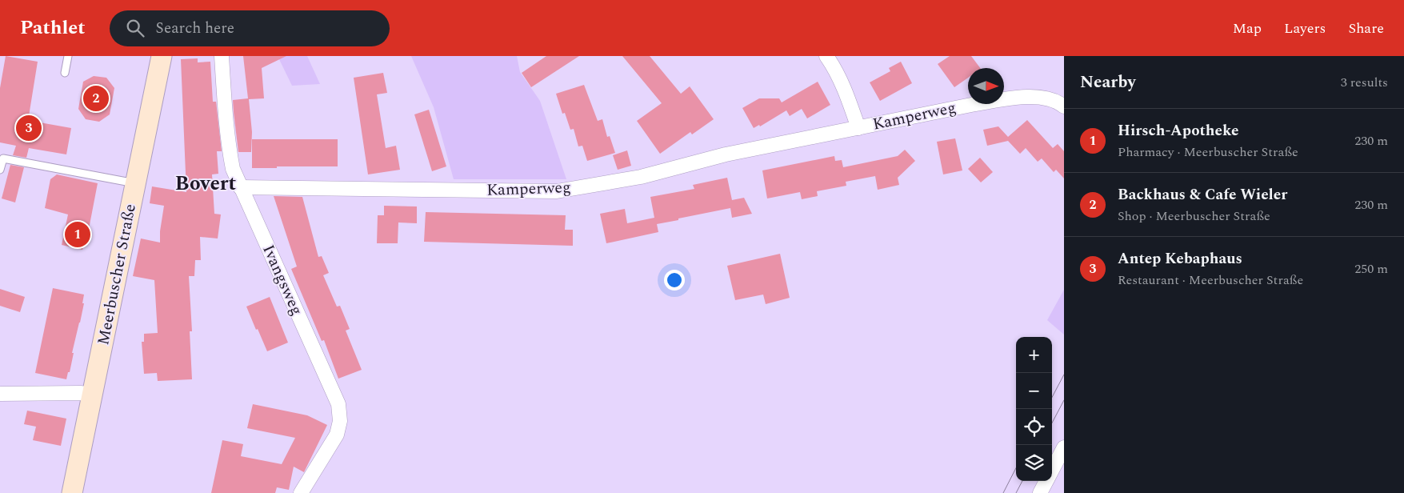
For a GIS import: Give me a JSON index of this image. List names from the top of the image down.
{
  "streets": {
    "main road": ["Meerbuscher Straße"],
    "street": ["Kamperweg", "Ivangsweg"]
  },
  "crossings": [
    ["Kamperweg", "Ivangsweg"]
  ],
  "districts": ["Bovert"],
  "north": "right",
  "page": {
    "header": "Pathlet",
    "search": "Search here",
    "nav": ["Map", "Layers", "Share"],
    "heading": ["Nearby", "3 results"],
    "pins": ["2", "3", "1"],
    "list": [
      {
        "mark": "1",
        "name": "Hirsch-Apotheke",
        "note": "Pharmacy · Meerbuscher Straße",
        "value": "230 m"
      },
      {
        "mark": "2",
        "name": "Backhaus & Cafe Wieler",
        "note": "Shop · Meerbuscher Straße",
        "value": "230 m"
      },
      {
        "mark": "3",
        "name": "Antep Kebaphaus",
        "note": "Restaurant · Meerbuscher Straße",
        "value": "250 m"
      }
    ],
    "map_buttons": ["+", "−"]
  }
}
